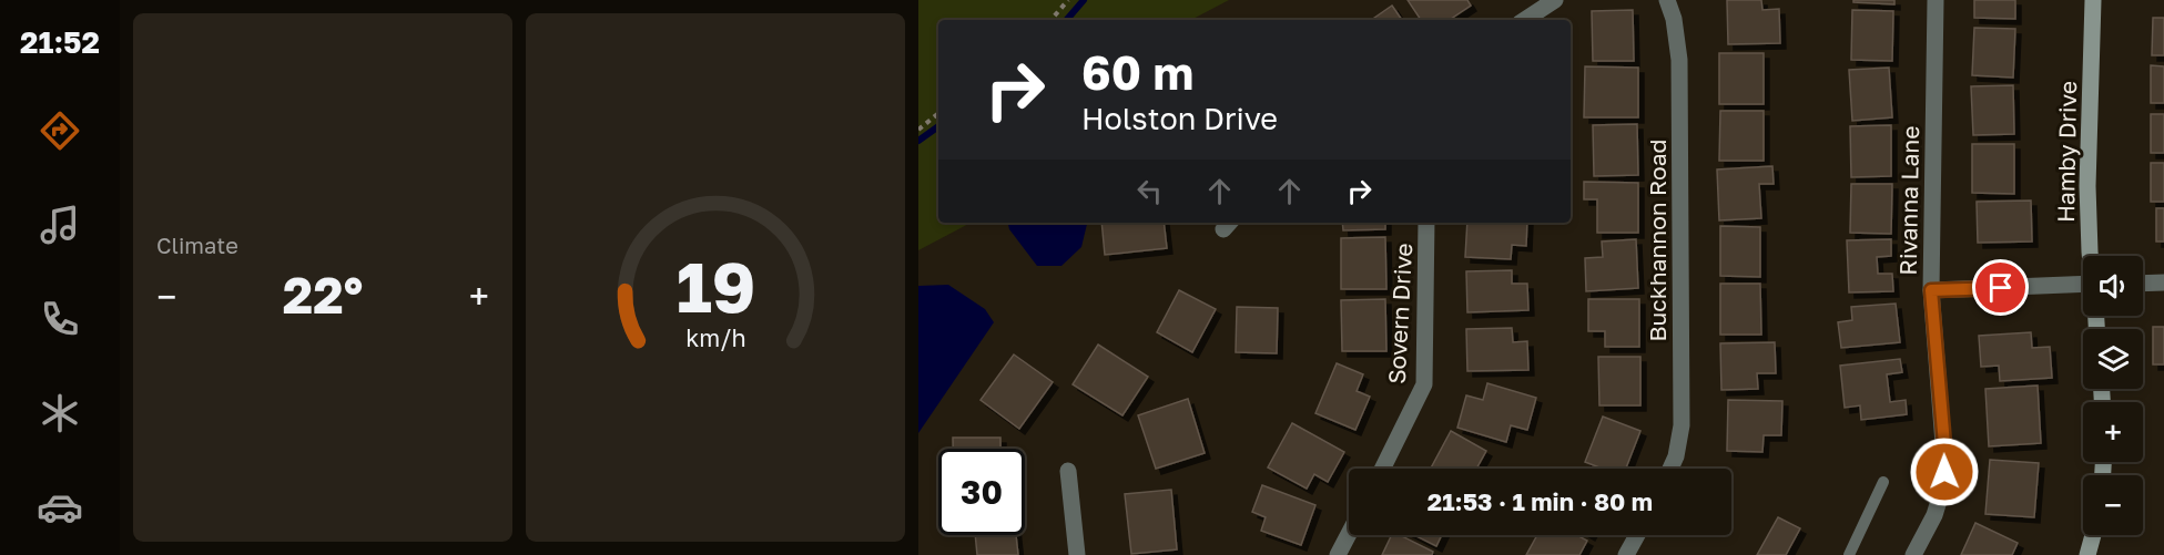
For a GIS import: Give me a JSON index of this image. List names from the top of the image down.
{
  "streets": {
    "street": [
      "Hamby Drive",
      "Rivanna Lane",
      "Buckhannon Road",
      "Sovern Drive"
    ]
  },
  "page": {
    "tabs": "21:52",
    "tile": "Climate",
    "turn": ["60 m", "Holston Drive"],
    "map_buttons": ["+", "−"],
    "heat": ["−", "22°", "+"],
    "limit": "30",
    "trip": "21:53 · 1 min · 80 m",
    "gauge": ["19", "km/h"]
  }
}
